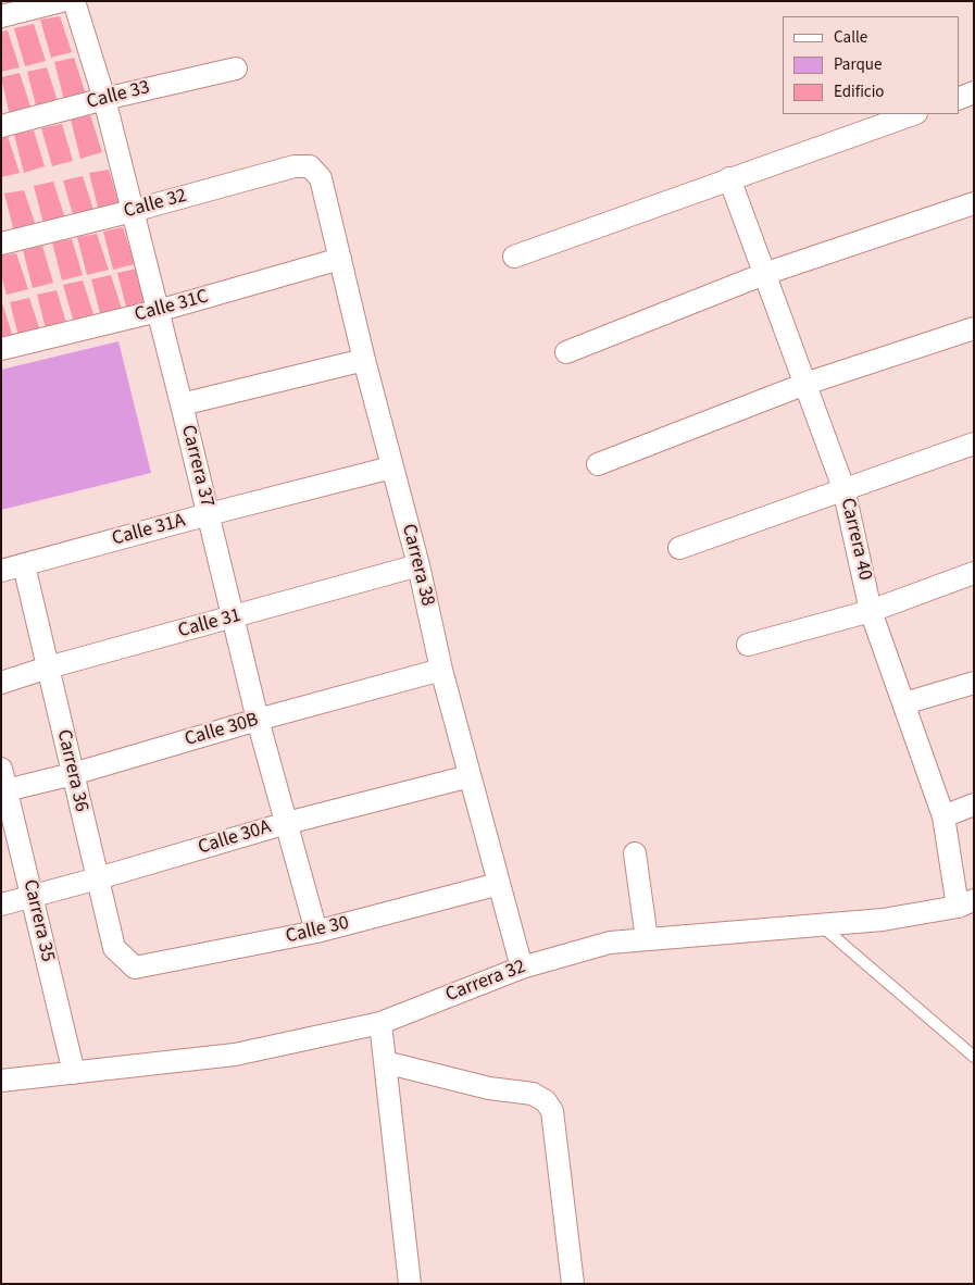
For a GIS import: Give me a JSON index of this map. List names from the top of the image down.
{
  "streets": {
    "street": [
      "Calle 33",
      "Calle 32",
      "Calle 31C",
      "Carrera 37",
      "Calle 31A",
      "Carrera 40",
      "Carrera 38",
      "Calle 31",
      "Calle 30B",
      "Carrera 36",
      "Calle 30A",
      "Carrera 35",
      "Calle 30",
      "Carrera 32"
    ]
  },
  "crossings": [
    ["Calle 33", "Carrera 37"],
    ["Calle 32", "Carrera 37"],
    ["Calle 32", "Carrera 38"],
    ["Calle 31C", "Carrera 37"],
    ["Calle 31C", "Carrera 38"],
    ["Carrera 37", "Calle 31A"],
    ["Carrera 37", "Calle 31"],
    ["Carrera 37", "Calle 30B"],
    ["Carrera 37", "Calle 30A"],
    ["Carrera 37", "Calle 30"],
    ["Calle 31A", "Carrera 38"],
    ["Calle 31A", "Carrera 36"],
    ["Carrera 40", "Carrera 32"],
    ["Carrera 38", "Calle 31"],
    ["Carrera 38", "Calle 30B"],
    ["Carrera 38", "Calle 30A"],
    ["Carrera 38", "Calle 30"],
    ["Carrera 38", "Carrera 32"],
    ["Calle 31", "Carrera 36"],
    ["Calle 30B", "Carrera 36"],
    ["Calle 30B", "Carrera 35"],
    ["Carrera 36", "Calle 30A"],
    ["Carrera 36", "Calle 30"],
    ["Calle 30A", "Carrera 35"],
    ["Carrera 35", "Carrera 32"]
  ],
  "legend": ["Calle", "Parque", "Edificio"]
}
